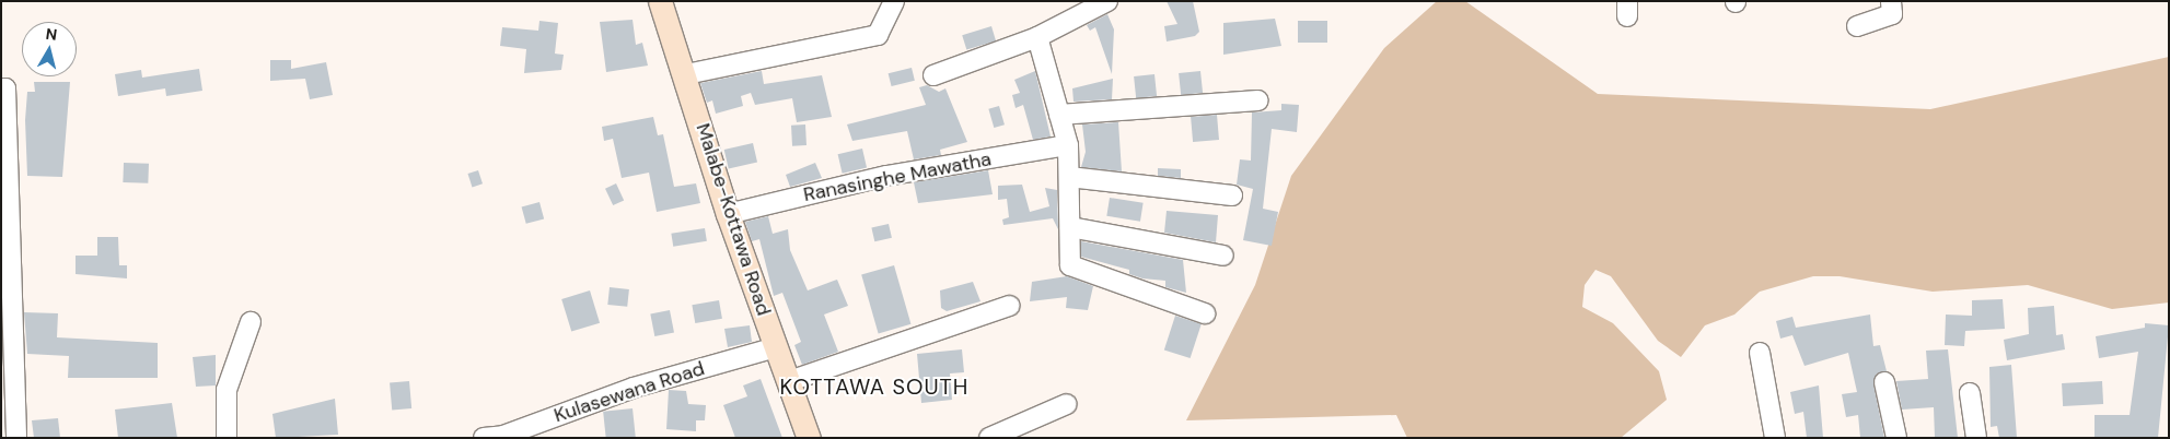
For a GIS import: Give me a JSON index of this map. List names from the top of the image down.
{
  "streets": {
    "main road": ["Malabe-Kottawa Road"],
    "street": ["Ranasinghe Mawatha", "Kulasewana Road"]
  },
  "crossings": [
    ["Ranasinghe Mawatha", "Malabe-Kottawa Road"],
    ["Malabe-Kottawa Road", "Kulasewana Road"]
  ],
  "districts": ["KOTTAWA SOUTH"],
  "north": "top"
}
